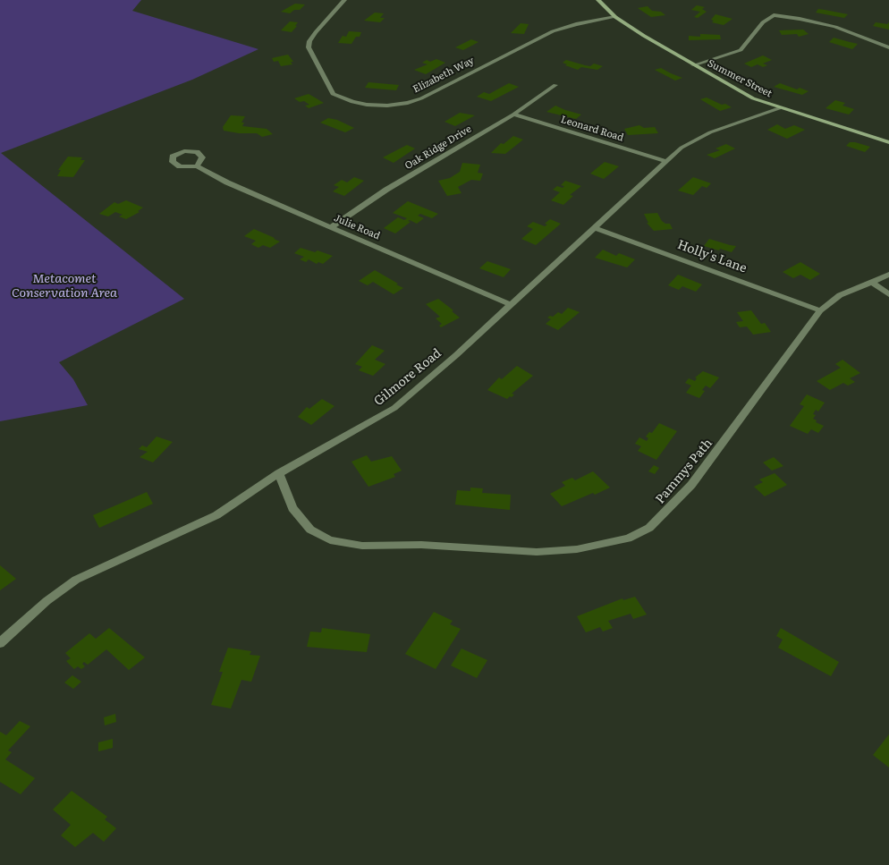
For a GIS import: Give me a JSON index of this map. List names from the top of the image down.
{
  "streets": {
    "street": [
      "Elizabeth Way",
      "Summer Street",
      "Leonard Road",
      "Oak Ridge Drive",
      "Julie Road",
      "Holly's Lane",
      "Gilmore Road",
      "Pammys Path"
    ]
  },
  "crossings": [
    ["Elizabeth Way", "Summer Street"],
    ["Summer Street", "Gilmore Road"],
    ["Leonard Road", "Oak Ridge Drive"],
    ["Leonard Road", "Gilmore Road"],
    ["Oak Ridge Drive", "Julie Road"],
    ["Julie Road", "Gilmore Road"],
    ["Holly's Lane", "Gilmore Road"],
    ["Holly's Lane", "Pammys Path"],
    ["Gilmore Road", "Pammys Path"]
  ],
  "parks": ["Metacomet Conservation Area"]
}
